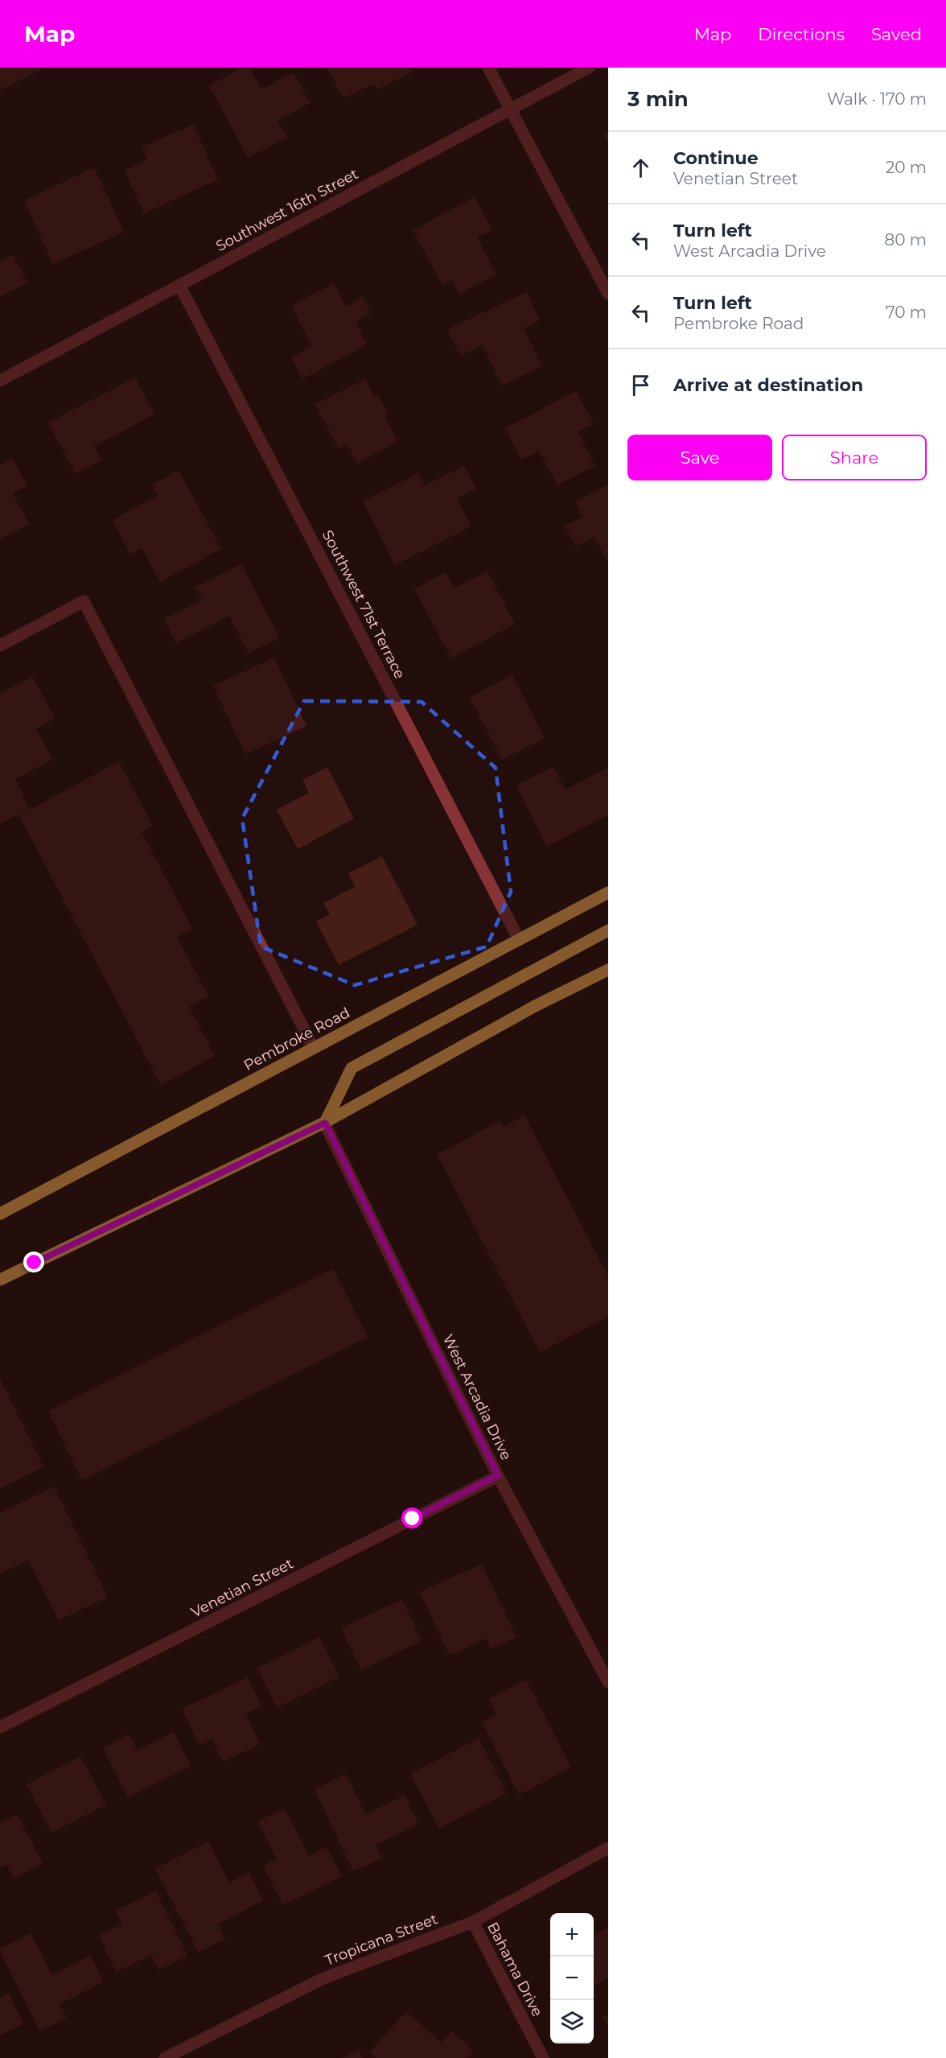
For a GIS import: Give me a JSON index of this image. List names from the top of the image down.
{
  "streets": {
    "main road": ["Pembroke Road"],
    "street": [
      "Southwest 16th Street",
      "Southwest 71st Terrace",
      "West Arcadia Drive",
      "Venetian Street",
      "Tropicana Street",
      "Bahama Drive"
    ]
  },
  "crossings": [
    ["Southwest 16th Street", "Southwest 71st Terrace"],
    ["Southwest 71st Terrace", "Pembroke Road"],
    ["West Arcadia Drive", "Venetian Street"],
    ["Tropicana Street", "Bahama Drive"]
  ],
  "page": {
    "header": "Map",
    "nav": ["Map", "Directions", "Saved"],
    "heading": ["3 min", "Walk · 170 m"],
    "list": [
      ["Continue", "Venetian Street", "20 m"],
      ["Turn left", "West Arcadia Drive", "80 m"],
      ["Turn left", "Pembroke Road", "70 m"],
      "Arrive at destination"
    ],
    "buttons": ["Save", "Share"],
    "map_buttons": ["+", "−"]
  }
}
